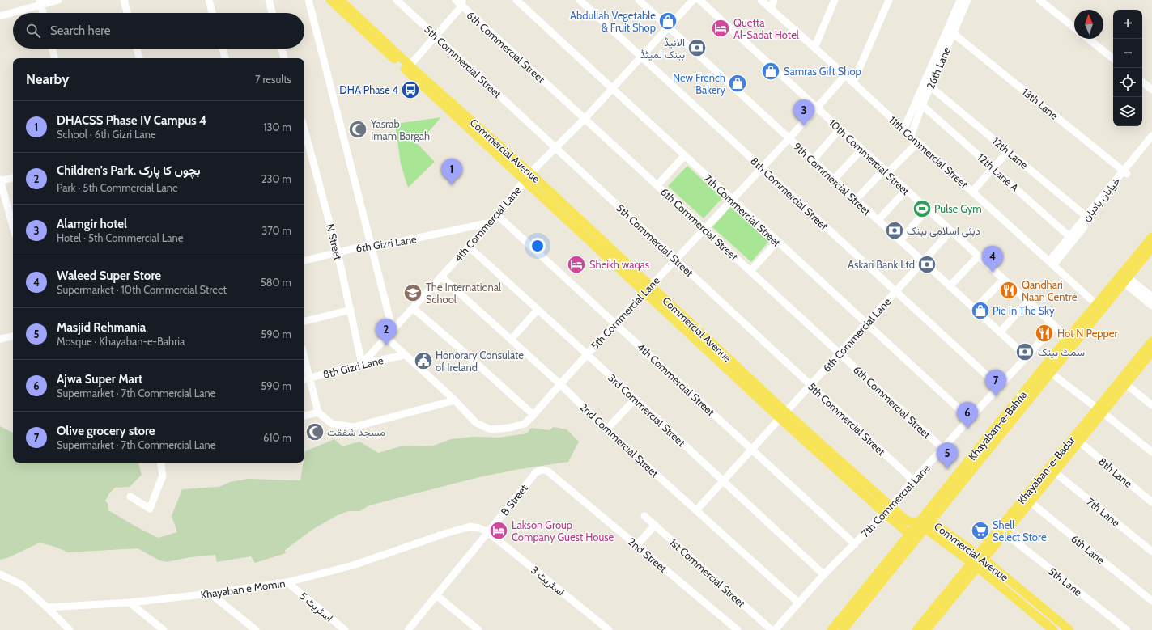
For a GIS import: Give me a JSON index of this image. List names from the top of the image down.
{
  "streets": {
    "main road": ["Commercial Avenue", "Khayaban-e-Bahria", "Khayaban-e-Badar"],
    "street": [
      "6th Commercial Street",
      "5th Commercial Street",
      "26th Lane",
      "13th Lane",
      "11th Commercial Street",
      "12th Lane",
      "10th Commercial Street",
      "12th Lane A",
      "9th Commercial Street",
      "8th Commercial Street",
      "خیابان بادبان",
      "7th Commercial Street",
      "4th Commercial Lane",
      "N Street",
      "6th Gizri Lane",
      "5th Commercial Lane",
      "6th Commercial Lane",
      "8th Gizri Lane",
      "4th Commercial Street",
      "3rd Commercial Street",
      "2nd Commercial Street",
      "8th Lane",
      "B Street",
      "7th Commercial Lane",
      "7th Lane",
      "6th Lane",
      "2nd Street",
      "1st Commercial Street",
      "اسٹریٹ 3",
      "5th Lane",
      "Khayaban e Momin",
      "اسٹریٹ 5"
    ]
  },
  "crossings": [
    ["6th Commercial Street", "4th Commercial Lane"],
    ["6th Commercial Street", "5th Commercial Lane"],
    ["6th Commercial Street", "6th Commercial Lane"],
    ["6th Commercial Street", "7th Commercial Lane"],
    ["5th Commercial Street", "4th Commercial Lane"],
    ["5th Commercial Street", "5th Commercial Lane"],
    ["5th Commercial Street", "6th Commercial Lane"],
    ["5th Commercial Street", "7th Commercial Lane"],
    ["26th Lane", "13th Lane"],
    ["26th Lane", "11th Commercial Street"],
    ["26th Lane", "12th Lane"],
    ["26th Lane", "12th Lane A"],
    ["13th Lane", "خیابان بادبان"],
    ["Commercial Avenue", "4th Commercial Lane"],
    ["Commercial Avenue", "5th Commercial Lane"],
    ["Commercial Avenue", "6th Commercial Lane"],
    ["Commercial Avenue", "Khayaban-e-Bahria"],
    ["Commercial Avenue", "Khayaban-e-Badar"],
    ["Commercial Avenue", "7th Commercial Lane"],
    ["11th Commercial Street", "خیابان بادبان"],
    ["11th Commercial Street", "5th Commercial Lane"],
    ["11th Commercial Street", "Khayaban-e-Bahria"],
    ["12th Lane", "خیابان بادبان"],
    ["10th Commercial Street", "5th Commercial Lane"],
    ["10th Commercial Street", "6th Commercial Lane"],
    ["10th Commercial Street", "Khayaban-e-Bahria"],
    ["10th Commercial Street", "7th Commercial Lane"],
    ["12th Lane A", "خیابان بادبان"],
    ["9th Commercial Street", "4th Commercial Lane"],
    ["9th Commercial Street", "5th Commercial Lane"],
    ["9th Commercial Street", "6th Commercial Lane"],
    ["9th Commercial Street", "7th Commercial Lane"],
    ["8th Commercial Street", "4th Commercial Lane"],
    ["8th Commercial Street", "5th Commercial Lane"],
    ["8th Commercial Street", "6th Commercial Lane"],
    ["8th Commercial Street", "7th Commercial Lane"],
    ["7th Commercial Street", "4th Commercial Lane"],
    ["7th Commercial Street", "5th Commercial Lane"],
    ["7th Commercial Street", "6th Commercial Lane"],
    ["7th Commercial Street", "7th Commercial Lane"],
    ["4th Commercial Lane", "N Street"],
    ["4th Commercial Lane", "6th Gizri Lane"],
    ["4th Commercial Lane", "5th Commercial Lane"],
    ["4th Commercial Lane", "8th Gizri Lane"],
    ["4th Commercial Lane", "4th Commercial Street"],
    ["4th Commercial Lane", "3rd Commercial Street"],
    ["4th Commercial Lane", "2nd Commercial Street"],
    ["N Street", "6th Gizri Lane"],
    ["N Street", "8th Gizri Lane"],
    ["5th Commercial Lane", "8th Gizri Lane"],
    ["5th Commercial Lane", "4th Commercial Street"],
    ["5th Commercial Lane", "3rd Commercial Street"],
    ["5th Commercial Lane", "2nd Commercial Street"],
    ["6th Commercial Lane", "4th Commercial Street"],
    ["6th Commercial Lane", "3rd Commercial Street"],
    ["6th Commercial Lane", "2nd Commercial Street"],
    ["4th Commercial Street", "7th Commercial Lane"],
    ["3rd Commercial Street", "7th Commercial Lane"],
    ["2nd Commercial Street", "7th Commercial Lane"],
    ["Khayaban-e-Badar", "8th Lane"],
    ["Khayaban-e-Badar", "7th Lane"],
    ["Khayaban-e-Badar", "6th Lane"],
    ["Khayaban-e-Badar", "5th Lane"],
    ["B Street", "2nd Street"],
    ["B Street", "اسٹریٹ 3"],
    ["B Street", "Khayaban e Momin"],
    ["اسٹریٹ 3", "Khayaban e Momin"],
    ["Khayaban e Momin", "اسٹریٹ 5"]
  ],
  "places": {
    "shop": [
      "Abdullah Vegetable & Fruit Shop",
      "Samras Gift Shop",
      "New French Bakery",
      "Pie In The Sky"
    ],
    "hotel": ["Quetta Al-Sadat Hotel", "Sheikh waqas", "Lakson Group Company Guest House"],
    "bank": [
      "الائیڈ بینک لمیٹڈ",
      "دبئی اسلامی بینک",
      "Askari Bank Ltd",
      "سمٹ بینک"
    ],
    "bus stop": ["DHA Phase 4"],
    "mosque": ["Yasrab Imam Bargah", "مسجد شفقت"],
    "sports": ["Pulse Gym"],
    "restaurant": ["Qandhari Naan Centre", "Hot N Pepper"],
    "school or university": ["The International School"],
    "public building": ["Honorary Consulate of Ireland"],
    "supermarket": ["Shell Select Store"]
  },
  "north": "top",
  "page": {
    "map_buttons": ["+", "−"],
    "search": "Search here",
    "heading": ["Nearby", "7 results"],
    "pins": [
      "3",
      "1",
      "4",
      "2",
      "7",
      "6",
      "5"
    ],
    "list": [
      {
        "mark": "1",
        "name": "DHACSS Phase IV Campus 4",
        "note": "School · 6th Gizri Lane",
        "value": "130 m"
      },
      {
        "mark": "2",
        "name": "Children's Park. بچوں کا پارک",
        "note": "Park · 5th Commercial Lane",
        "value": "230 m"
      },
      {
        "mark": "3",
        "name": "Alamgir hotel",
        "note": "Hotel · 5th Commercial Lane",
        "value": "370 m"
      },
      {
        "mark": "4",
        "name": "Waleed Super Store",
        "note": "Supermarket · 10th Commercial Street",
        "value": "580 m"
      },
      {
        "mark": "5",
        "name": "Masjid Rehmania",
        "note": "Mosque · Khayaban-e-Bahria",
        "value": "590 m"
      },
      {
        "mark": "6",
        "name": "Ajwa Super Mart",
        "note": "Supermarket · 7th Commercial Lane",
        "value": "590 m"
      },
      {
        "mark": "7",
        "name": "Olive grocery store",
        "note": "Supermarket · 7th Commercial Lane",
        "value": "610 m"
      }
    ]
  }
}
